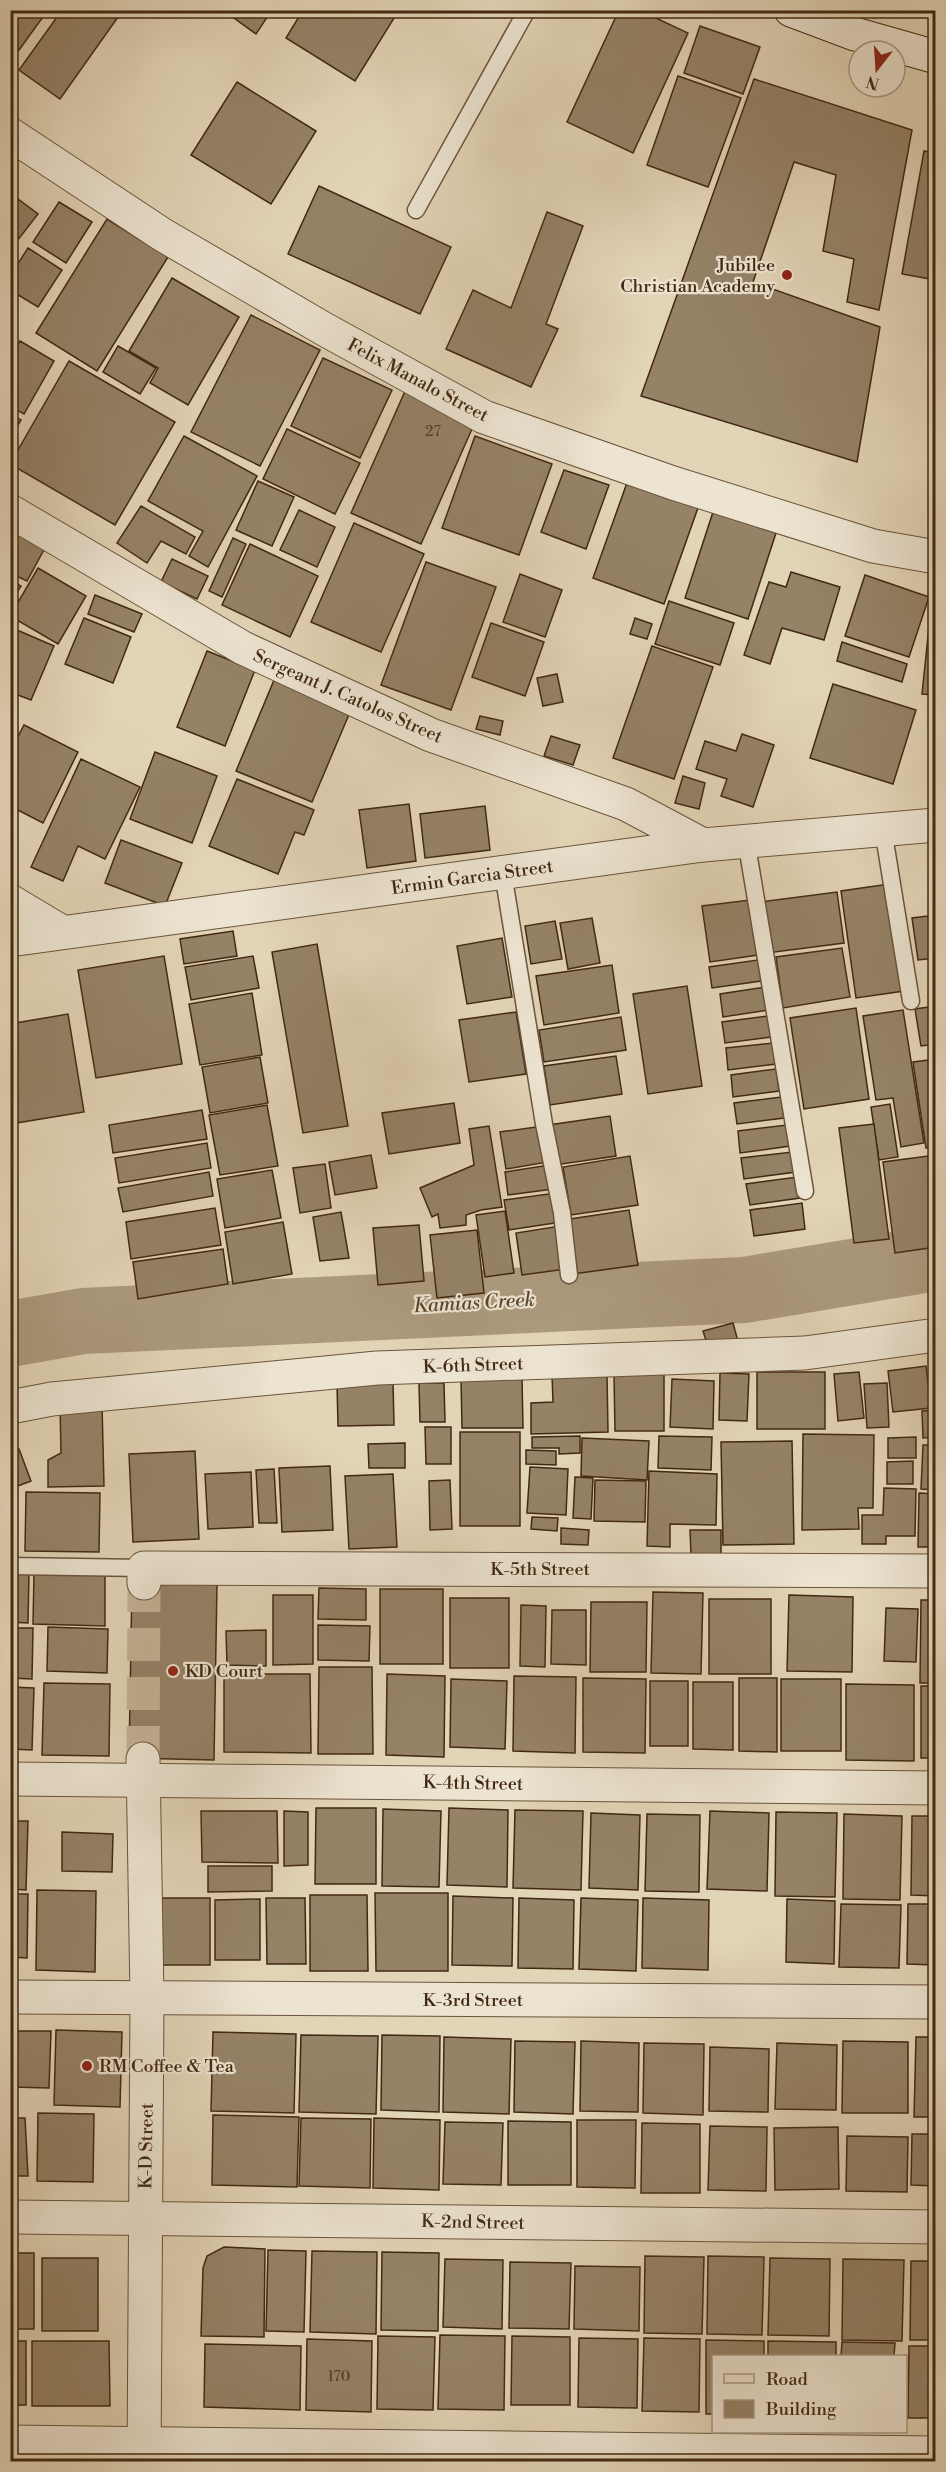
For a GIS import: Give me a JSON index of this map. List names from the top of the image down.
{
  "streets": {
    "street": [
      "Felix Manalo Street",
      "Sergeant J. Catolos Street",
      "Ermin Garcia Street",
      "K-6th Street",
      "K-5th Street",
      "K-4th Street",
      "K-3rd Street",
      "K-D Street",
      "K-2nd Street"
    ]
  },
  "crossings": [
    ["Sergeant J. Catolos Street", "Ermin Garcia Street"],
    ["K-4th Street", "K-D Street"],
    ["K-3rd Street", "K-D Street"],
    ["K-D Street", "K-2nd Street"]
  ],
  "water": ["Kamias Creek"],
  "places": ["Jubilee Christian Academy", "KD Court", "RM Coffee & Tea"],
  "house_numbers": ["27", "170"],
  "legend": ["Road", "Building"],
  "north": "bottom"
}
